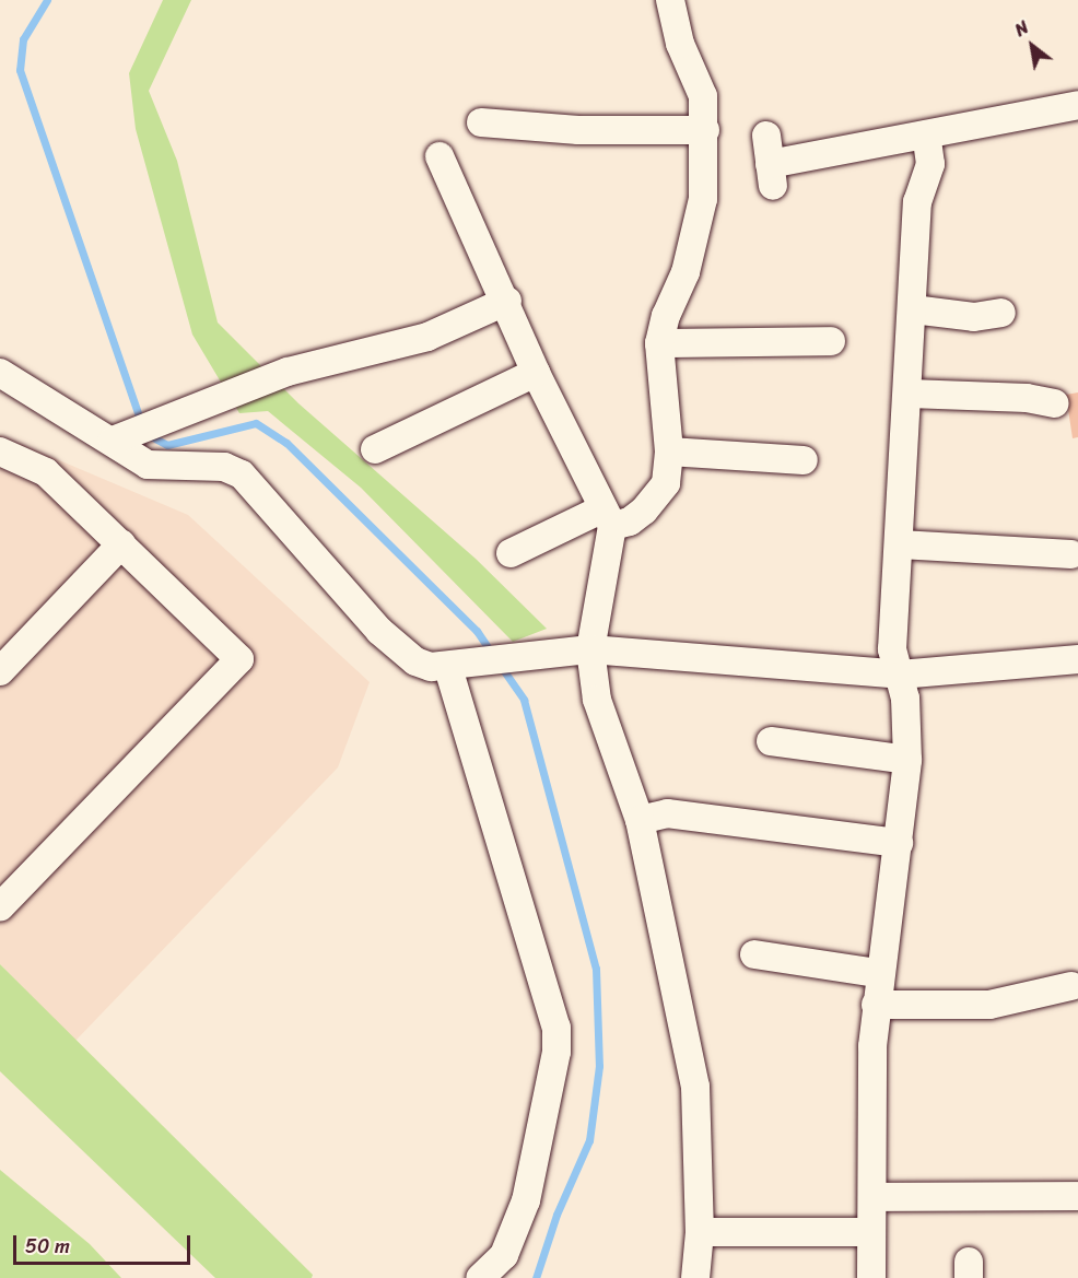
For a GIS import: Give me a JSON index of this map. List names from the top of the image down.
{
  "scale_bar": "50 m",
  "north": "top left"
}
